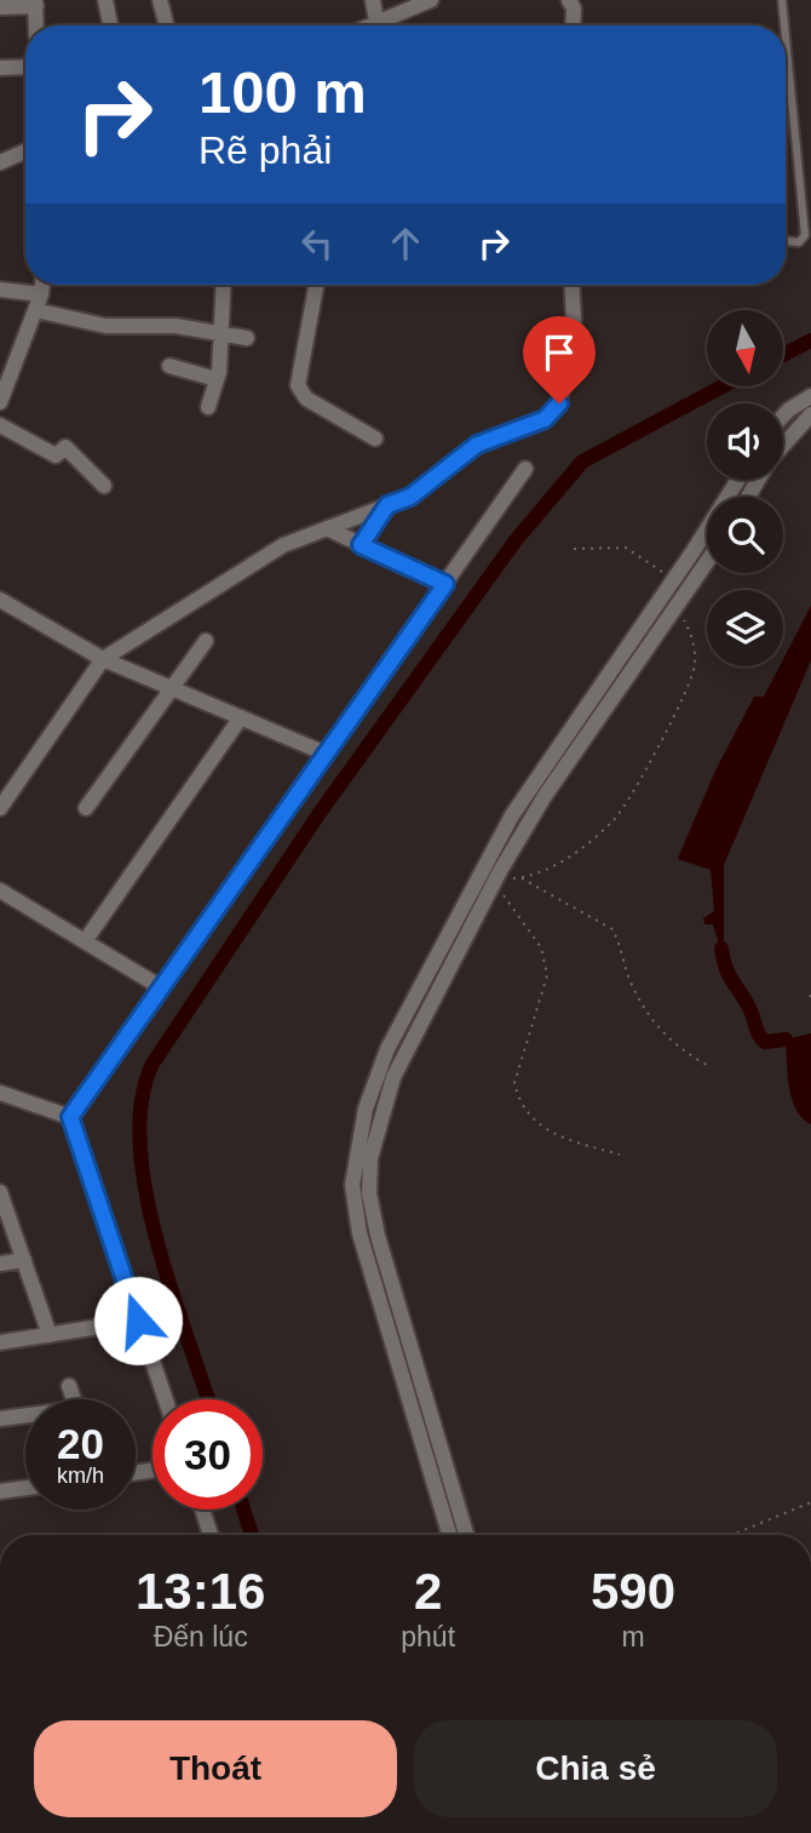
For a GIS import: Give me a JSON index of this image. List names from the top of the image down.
{
  "north": "bottom",
  "page": {
    "turn": ["100 m", "Rẽ phải"],
    "speed": "20 km/h",
    "limit": "30",
    "eta": [
      "13:16",
      "Đến lúc",
      "2",
      "phút",
      "590",
      "m"
    ],
    "buttons": ["Thoát", "Chia sẻ"]
  }
}
